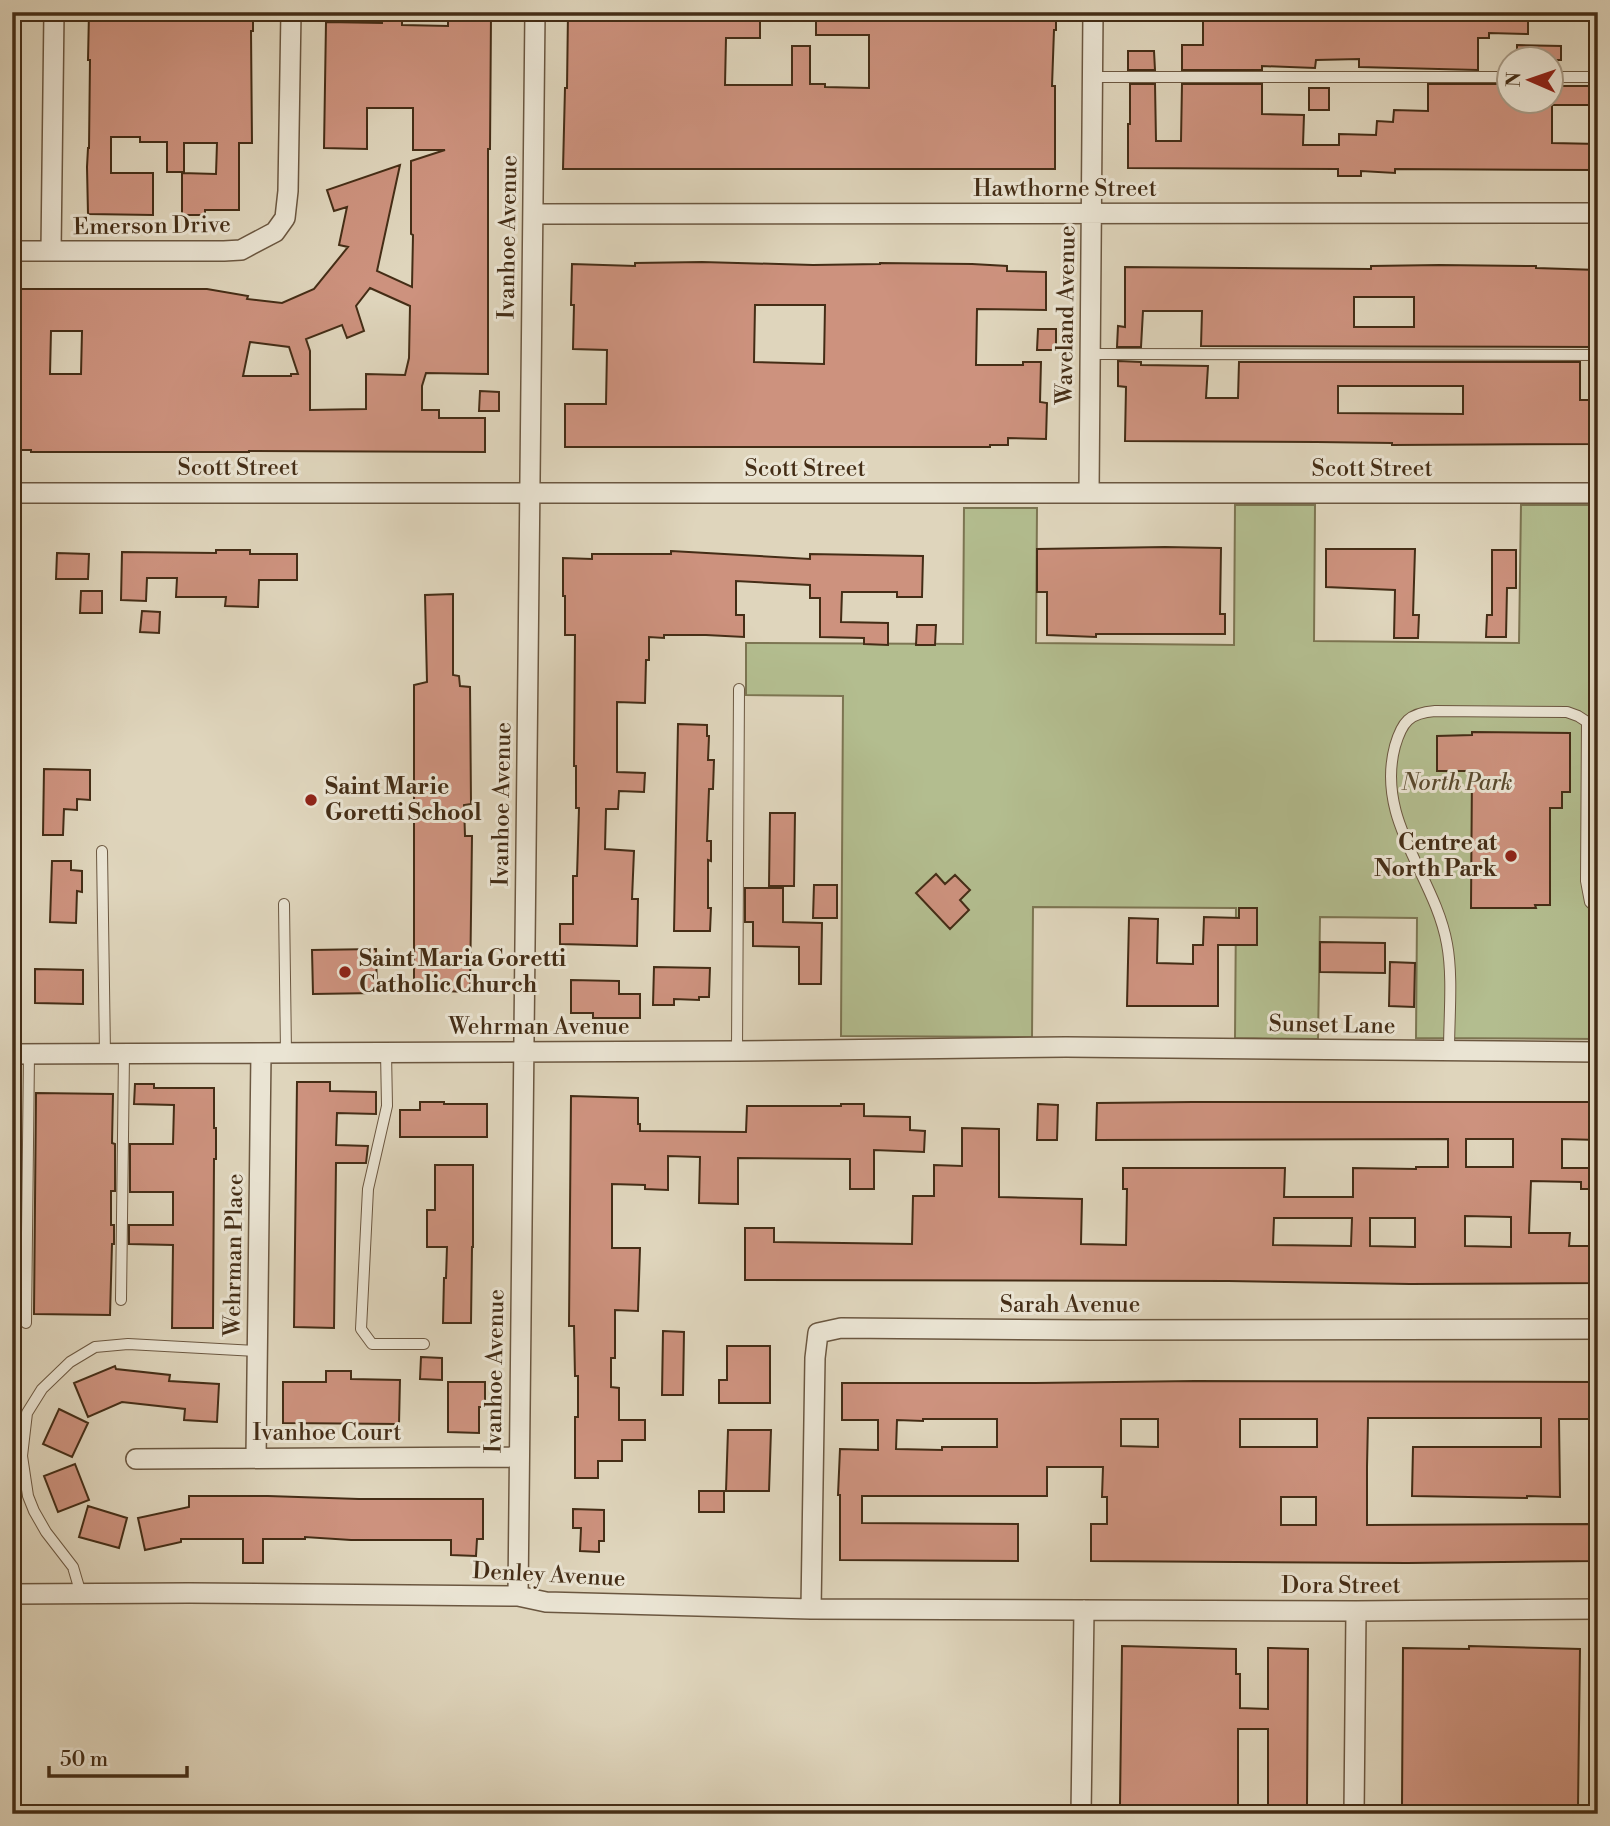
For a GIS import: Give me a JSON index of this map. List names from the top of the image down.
{
  "streets": {
    "street": [
      "Hawthorne Street",
      "Emerson Drive",
      "Ivanhoe Avenue",
      "Waveland Avenue",
      "Scott Street",
      "Sunset Lane",
      "Wehrman Avenue",
      "Wehrman Place",
      "Sarah Avenue",
      "Ivanhoe Court",
      "Denley Avenue",
      "Dora Street"
    ]
  },
  "crossings": [
    ["Hawthorne Street", "Ivanhoe Avenue"],
    ["Hawthorne Street", "Waveland Avenue"],
    ["Ivanhoe Avenue", "Scott Street"],
    ["Ivanhoe Avenue", "Wehrman Avenue"],
    ["Ivanhoe Avenue", "Ivanhoe Court"],
    ["Ivanhoe Avenue", "Denley Avenue"],
    ["Waveland Avenue", "Scott Street"],
    ["Sunset Lane", "Wehrman Avenue"],
    ["Wehrman Avenue", "Wehrman Place"],
    ["Wehrman Place", "Ivanhoe Court"],
    ["Sarah Avenue", "Denley Avenue"],
    ["Denley Avenue", "Dora Street"]
  ],
  "parks": ["North Park"],
  "places": ["Saint Marie Goretti School", "Centre at North Park", "Saint Maria Goretti Catholic Church"],
  "scale_bar": "50 m",
  "north": "left"
}
